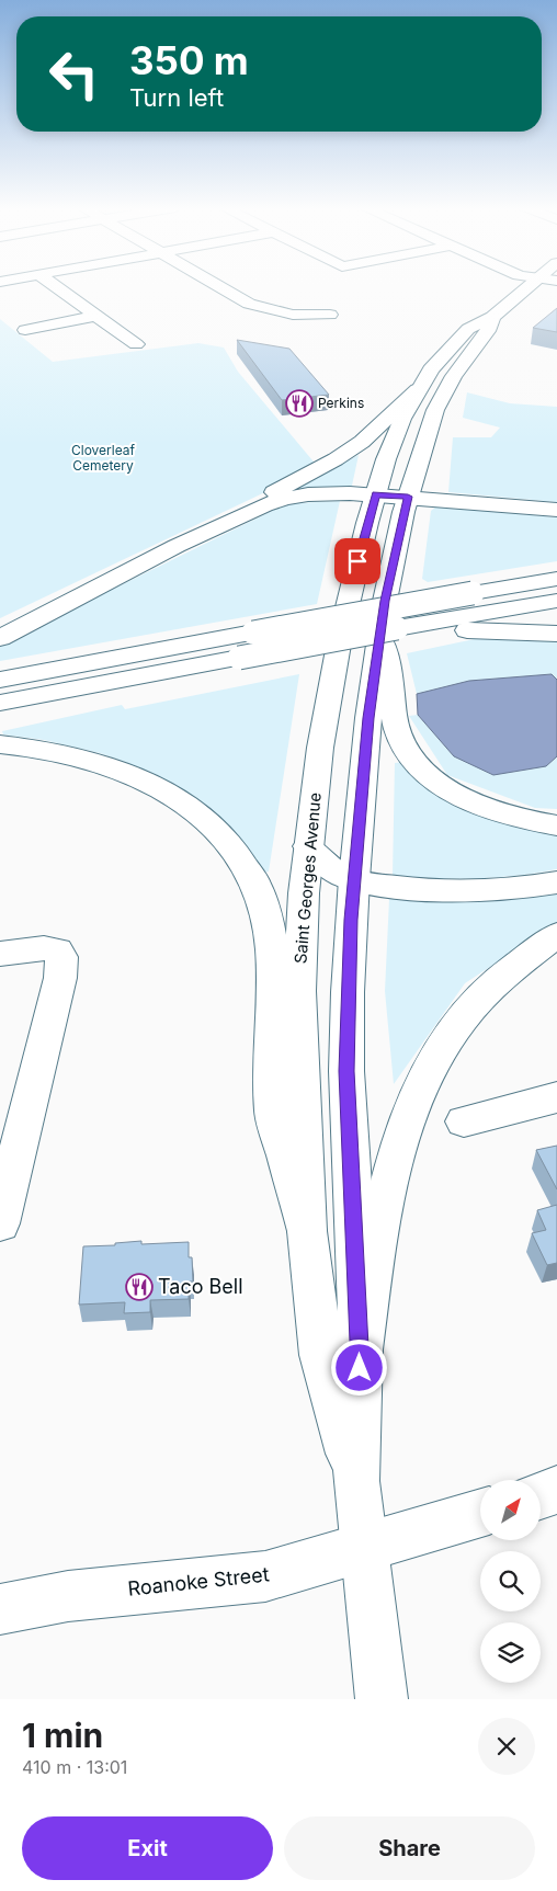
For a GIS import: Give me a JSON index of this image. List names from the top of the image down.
{
  "streets": {
    "main road": ["Saint Georges Avenue", "Roanoke Street"]
  },
  "crossings": [
    ["Saint Georges Avenue", "Roanoke Street"]
  ],
  "parks": ["Cloverleaf Cemetery"],
  "places": {
    "restaurant": ["Perkins", "Taco Bell"]
  },
  "north": "top right",
  "page": {
    "turn": ["350 m", "Turn left"],
    "heading": ["1 min", "410 m · 13:01"],
    "buttons": ["Exit", "Share"]
  }
}
